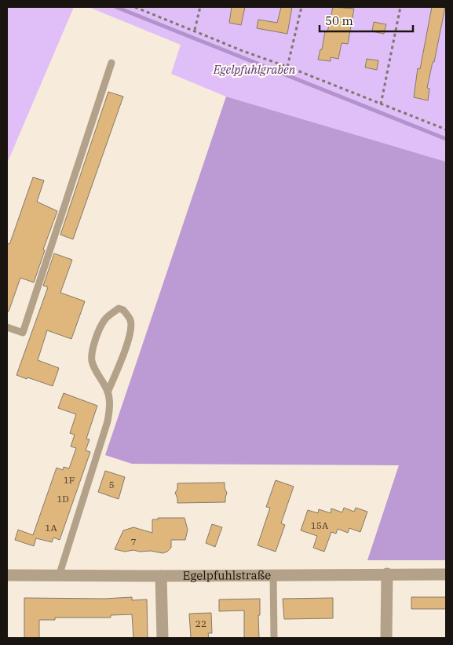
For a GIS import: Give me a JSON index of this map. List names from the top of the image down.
{
  "streets": {
    "street": ["Egelpfuhlstraße"]
  },
  "parks": ["Egelpfuhlgraben"],
  "house_numbers": [
    "1F",
    "5",
    "1D",
    "15A",
    "1A",
    "7",
    "22"
  ],
  "scale_bar": "50 m"
}
